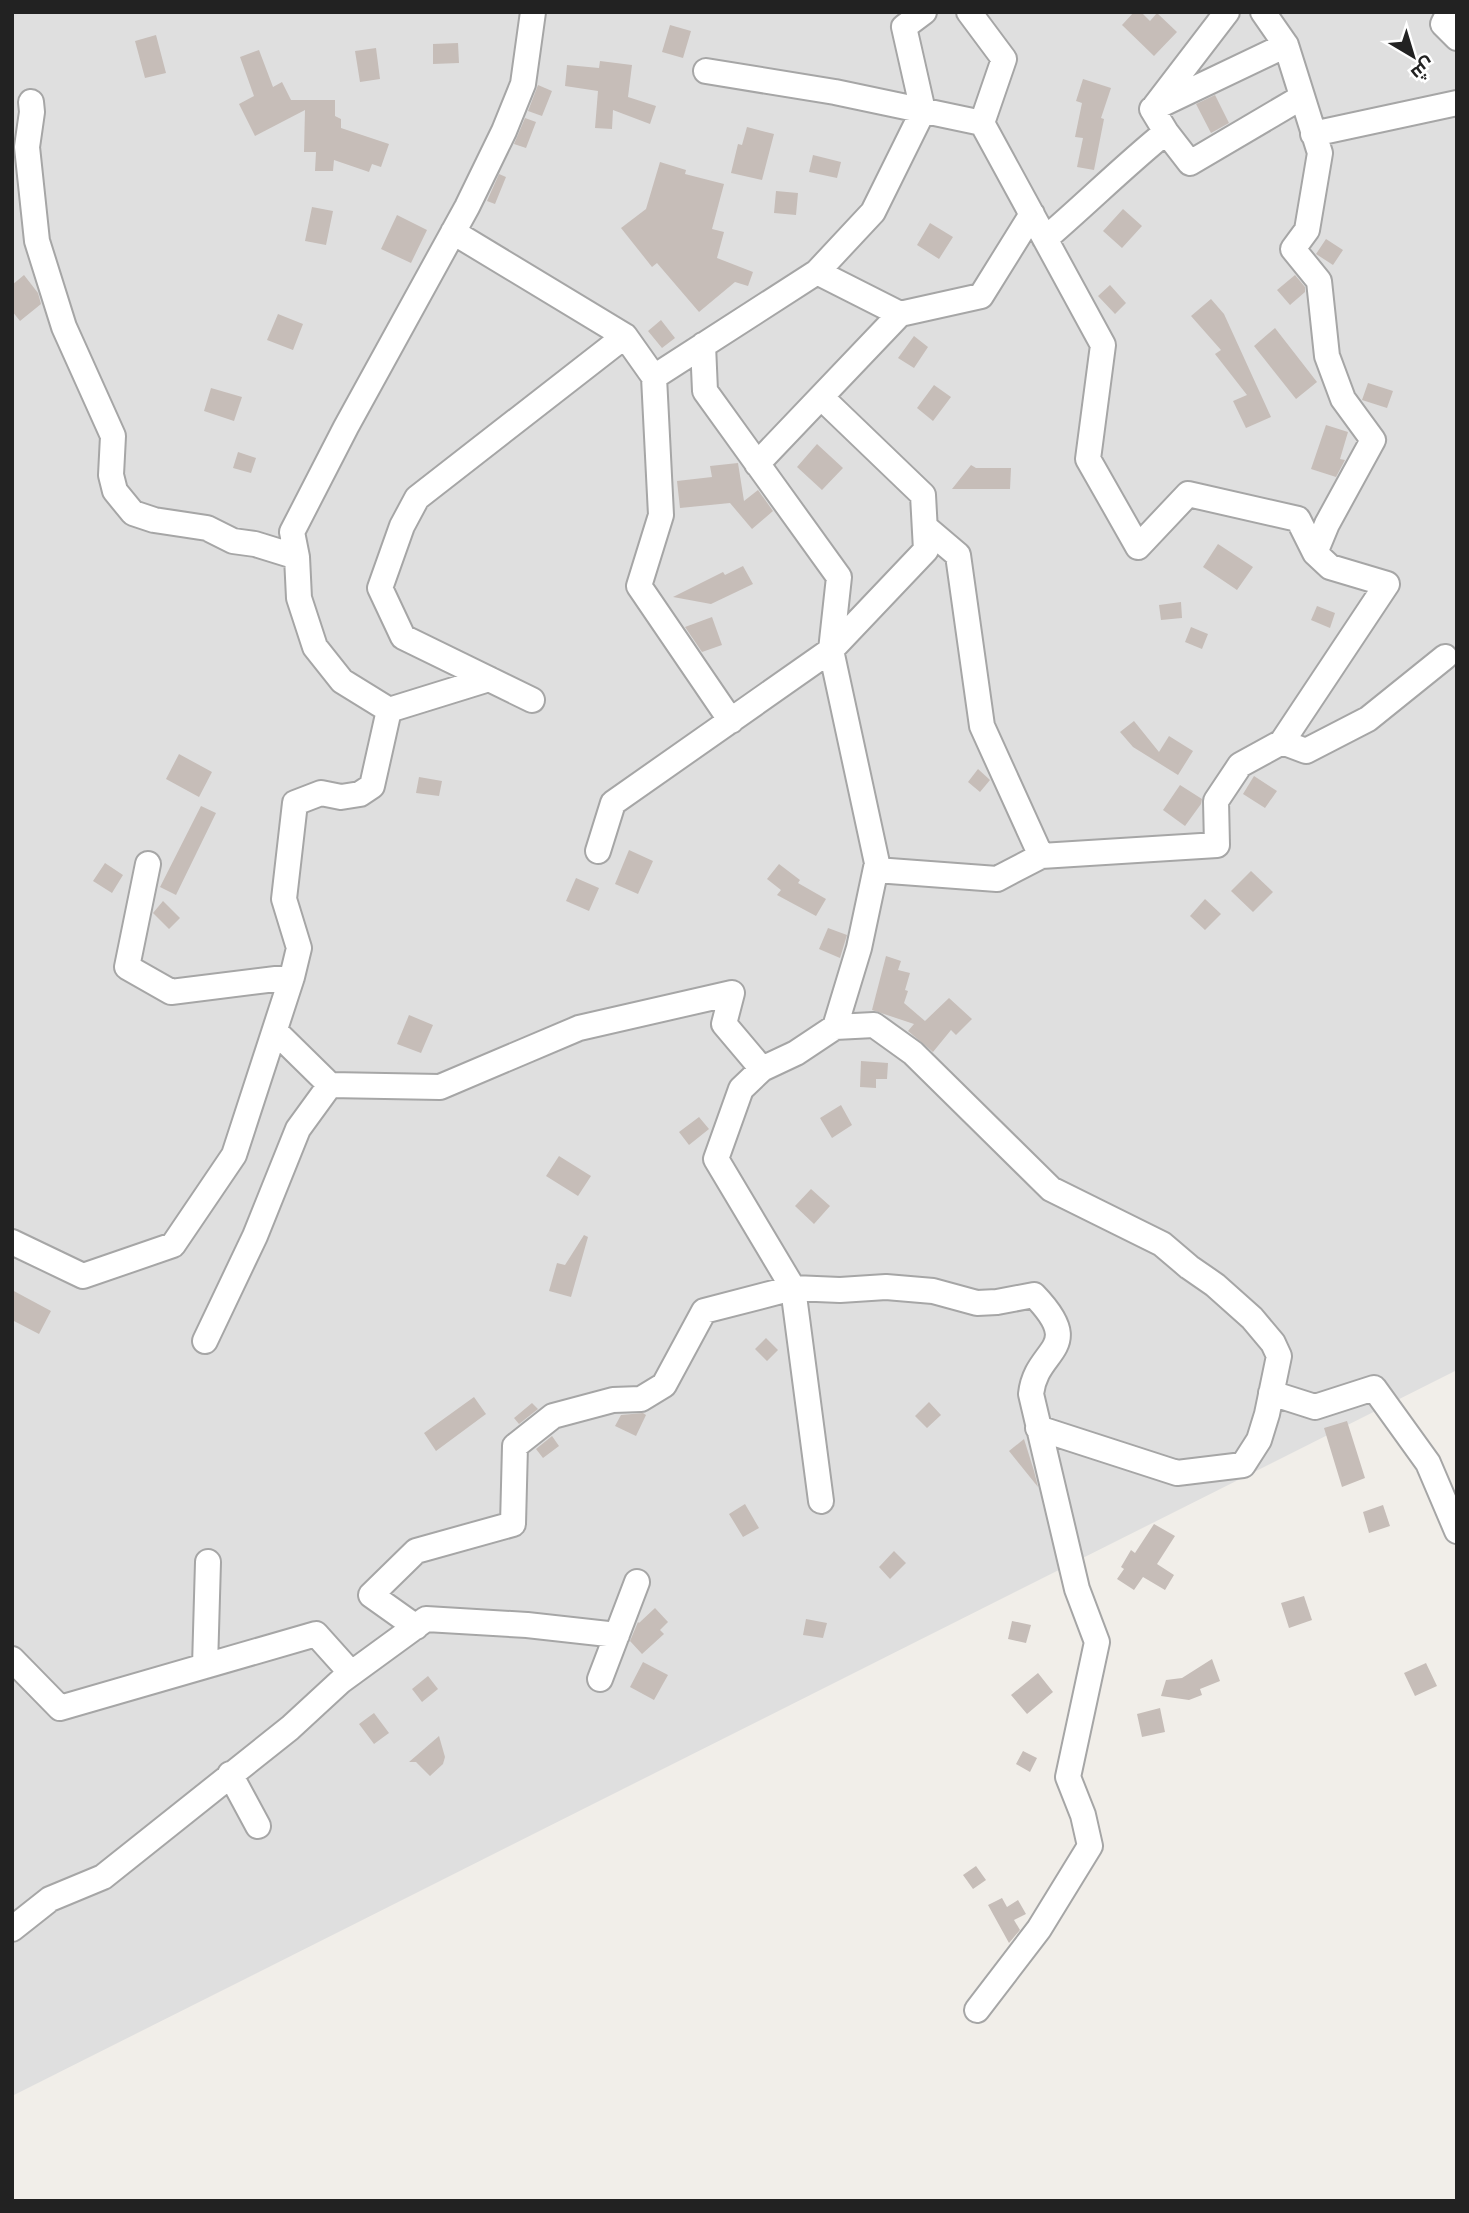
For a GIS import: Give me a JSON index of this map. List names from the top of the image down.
{
  "north": "bottom right"
}
